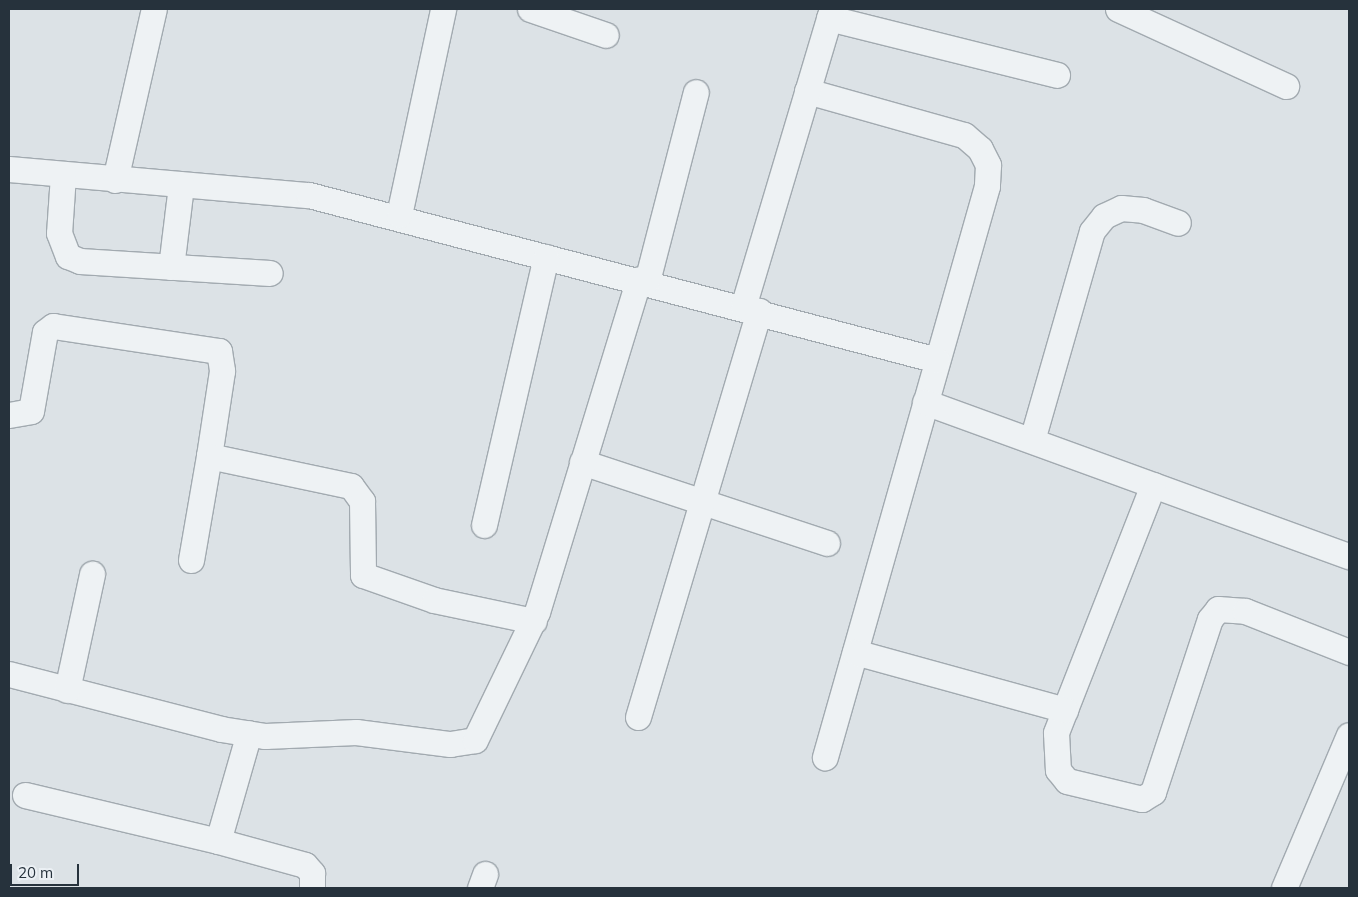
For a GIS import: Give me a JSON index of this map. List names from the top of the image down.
{
  "scale_bar": "20 m"
}
